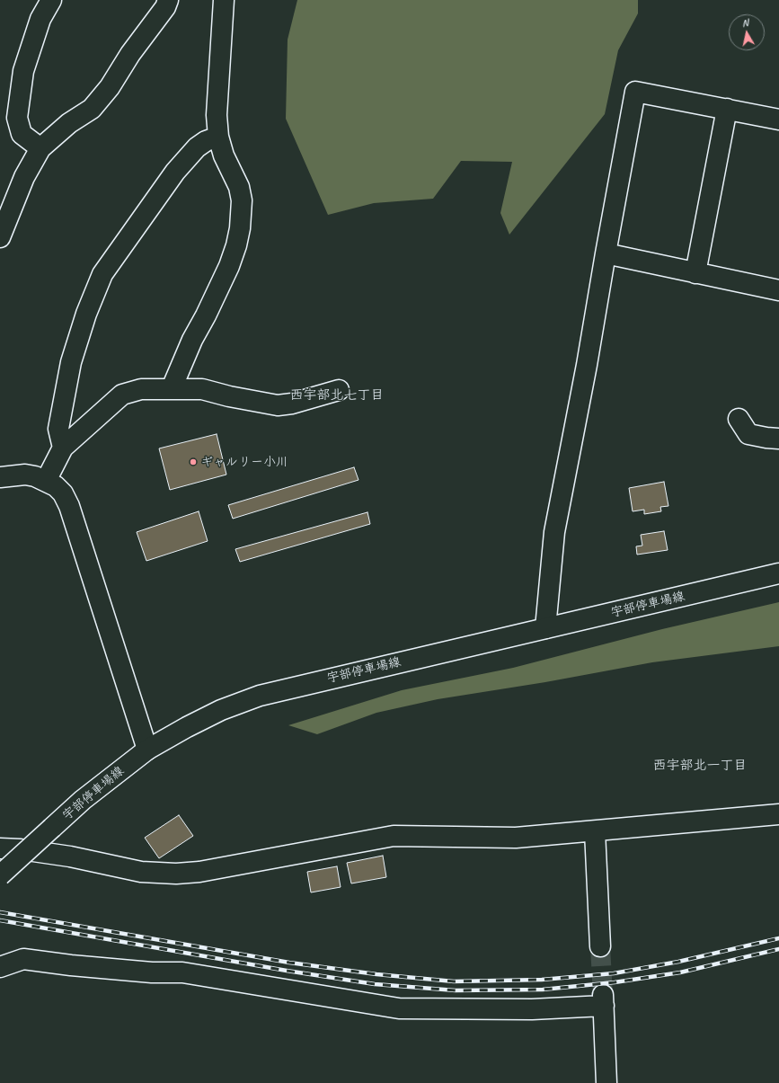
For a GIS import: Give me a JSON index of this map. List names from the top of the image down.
{
  "streets": {
    "street": ["宇部停車場線"]
  },
  "districts": ["西宇部北七丁目", "西宇部北一丁目"],
  "places": ["ギャルリー小川"],
  "north": "top"
}
